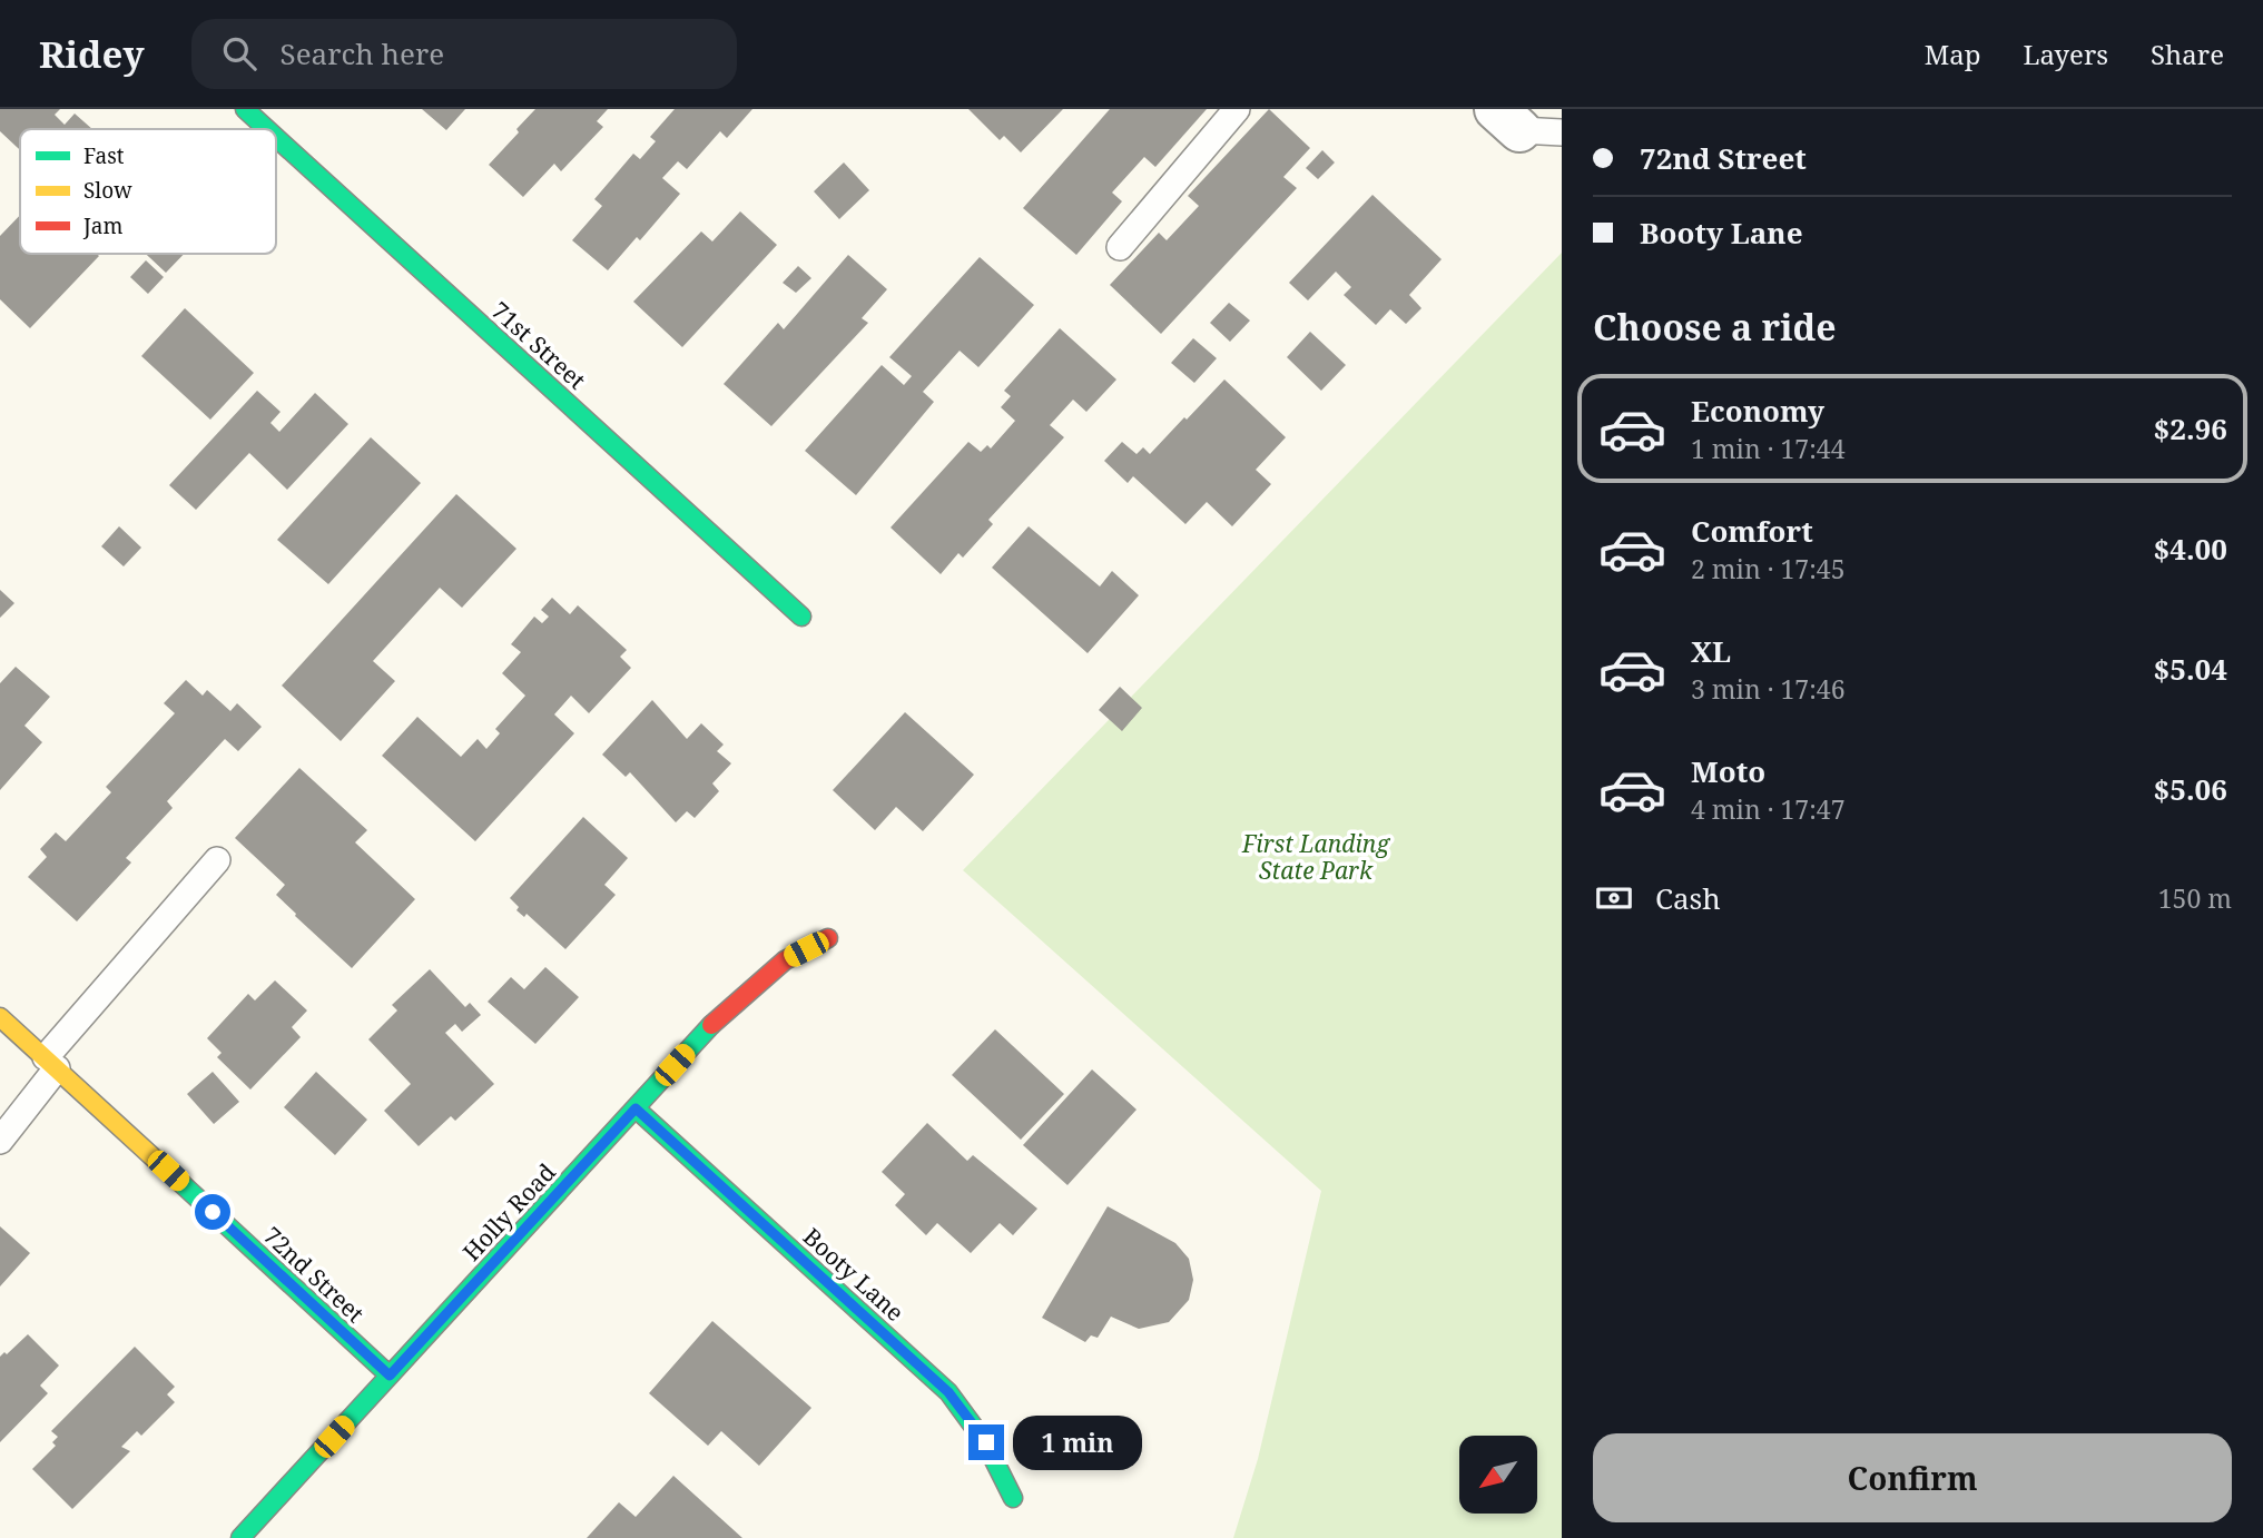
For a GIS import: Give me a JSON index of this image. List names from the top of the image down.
{
  "streets": {
    "street": [
      "71st Street",
      "Holly Road",
      "72nd Street",
      "Booty Lane"
    ]
  },
  "crossings": [
    ["Holly Road", "72nd Street"],
    ["Holly Road", "Booty Lane"]
  ],
  "parks": ["First Landing State Park"],
  "legend": ["Fast", "Slow", "Jam"],
  "north": "bottom left",
  "page": {
    "header": "Ridey",
    "search": "Search here",
    "nav": ["Map", "Layers", "Share"],
    "banner": ["72nd Street", "Booty Lane"],
    "heading": "Choose a ride",
    "list": [
      {
        "name": "Economy",
        "note": "1 min · 17:44",
        "value": "$2.96"
      },
      {
        "name": "Comfort",
        "note": "2 min · 17:45",
        "value": "$4.00"
      },
      {
        "name": "XL",
        "note": "3 min · 17:46",
        "value": "$5.04"
      },
      {
        "name": "Moto",
        "note": "4 min · 17:47",
        "value": "$5.06"
      }
    ],
    "pay": ["Cash", "150 m"],
    "bubble": "1 min",
    "buttons": "Confirm"
  }
}
